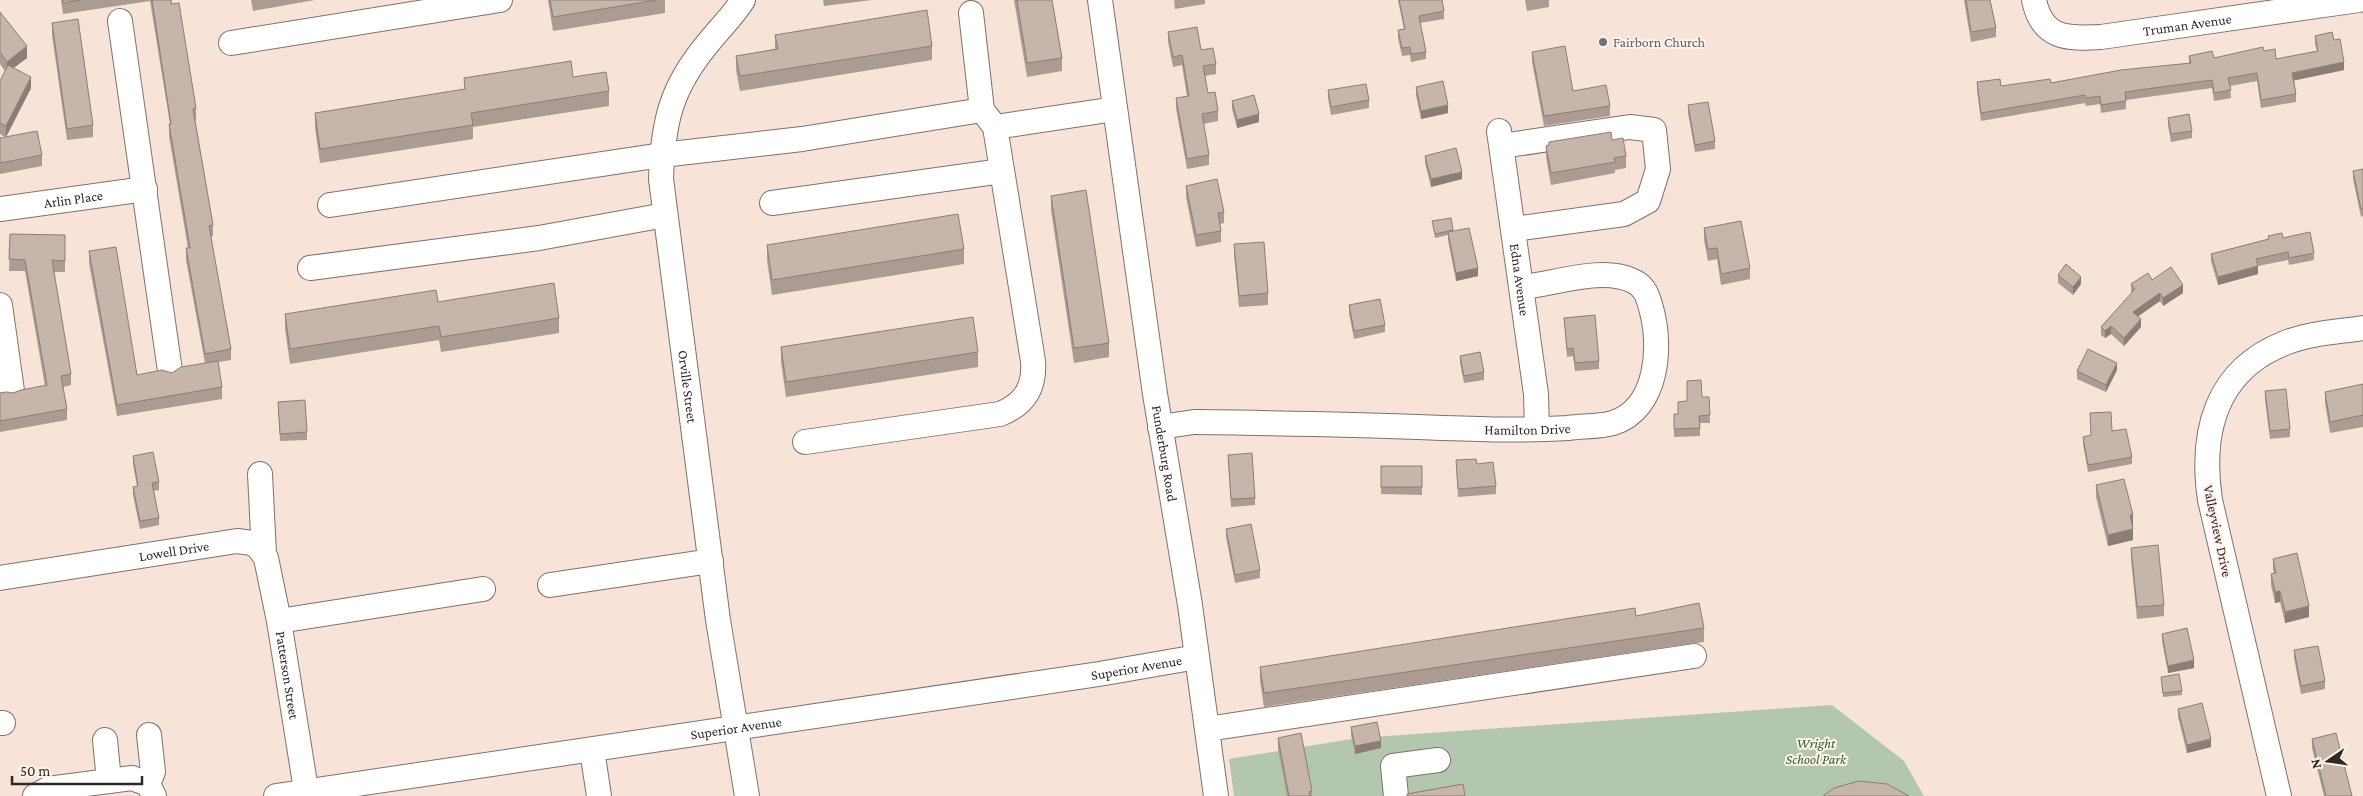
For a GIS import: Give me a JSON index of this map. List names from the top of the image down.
{
  "streets": {
    "street": [
      "Truman Avenue",
      "Arlin Place",
      "Edna Avenue",
      "Orville Street",
      "Hamilton Drive",
      "Funderburg Road",
      "Valleyview Drive",
      "Lowell Drive",
      "Superior Avenue",
      "Patterson Street"
    ]
  },
  "crossings": [
    ["Edna Avenue", "Hamilton Drive"],
    ["Orville Street", "Superior Avenue"],
    ["Hamilton Drive", "Funderburg Road"],
    ["Funderburg Road", "Superior Avenue"],
    ["Lowell Drive", "Patterson Street"],
    ["Superior Avenue", "Patterson Street"]
  ],
  "parks": ["Wright School Park"],
  "places": ["Fairborn Church"],
  "scale_bar": "50 m",
  "north": "left"
}
